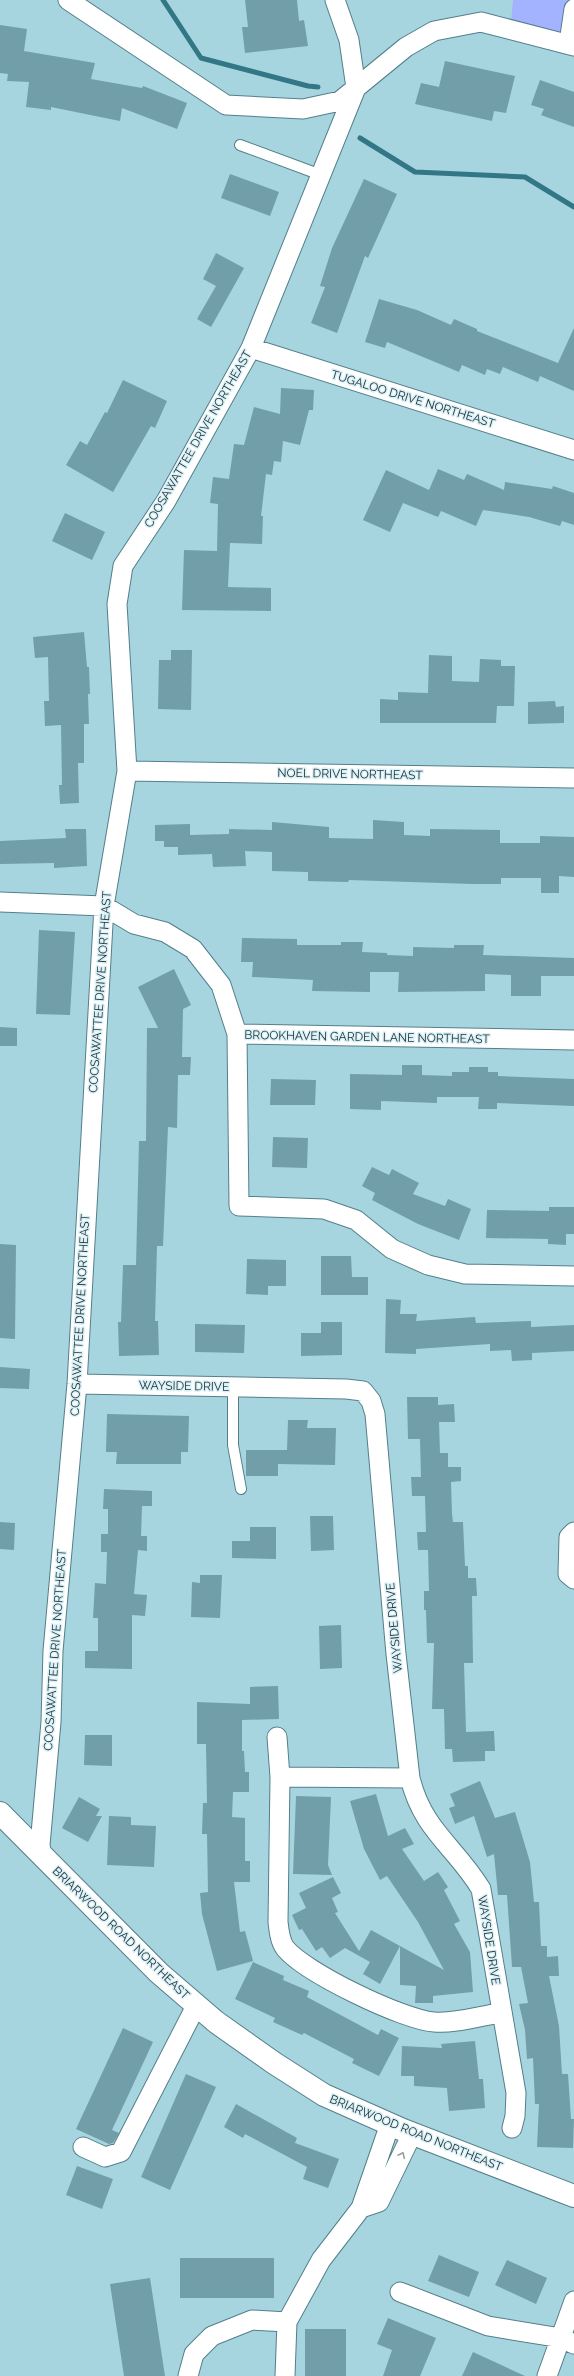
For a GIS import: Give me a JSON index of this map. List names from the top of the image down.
{
  "streets": {
    "street": [
      "TUGALOO DRIVE NORTHEAST",
      "COOSAWATTEE DRIVE NORTHEAST",
      "NOEL DRIVE NORTHEAST",
      "BROOKHAVEN GARDEN LANE NORTHEAST",
      "WAYSIDE DRIVE",
      "BRIARWOOD ROAD NORTHEAST"
    ]
  },
  "crossings": [
    ["TUGALOO DRIVE NORTHEAST", "COOSAWATTEE DRIVE NORTHEAST"],
    ["COOSAWATTEE DRIVE NORTHEAST", "NOEL DRIVE NORTHEAST"],
    ["COOSAWATTEE DRIVE NORTHEAST", "BROOKHAVEN GARDEN LANE NORTHEAST"],
    ["COOSAWATTEE DRIVE NORTHEAST", "WAYSIDE DRIVE"],
    ["COOSAWATTEE DRIVE NORTHEAST", "BRIARWOOD ROAD NORTHEAST"]
  ]
}
